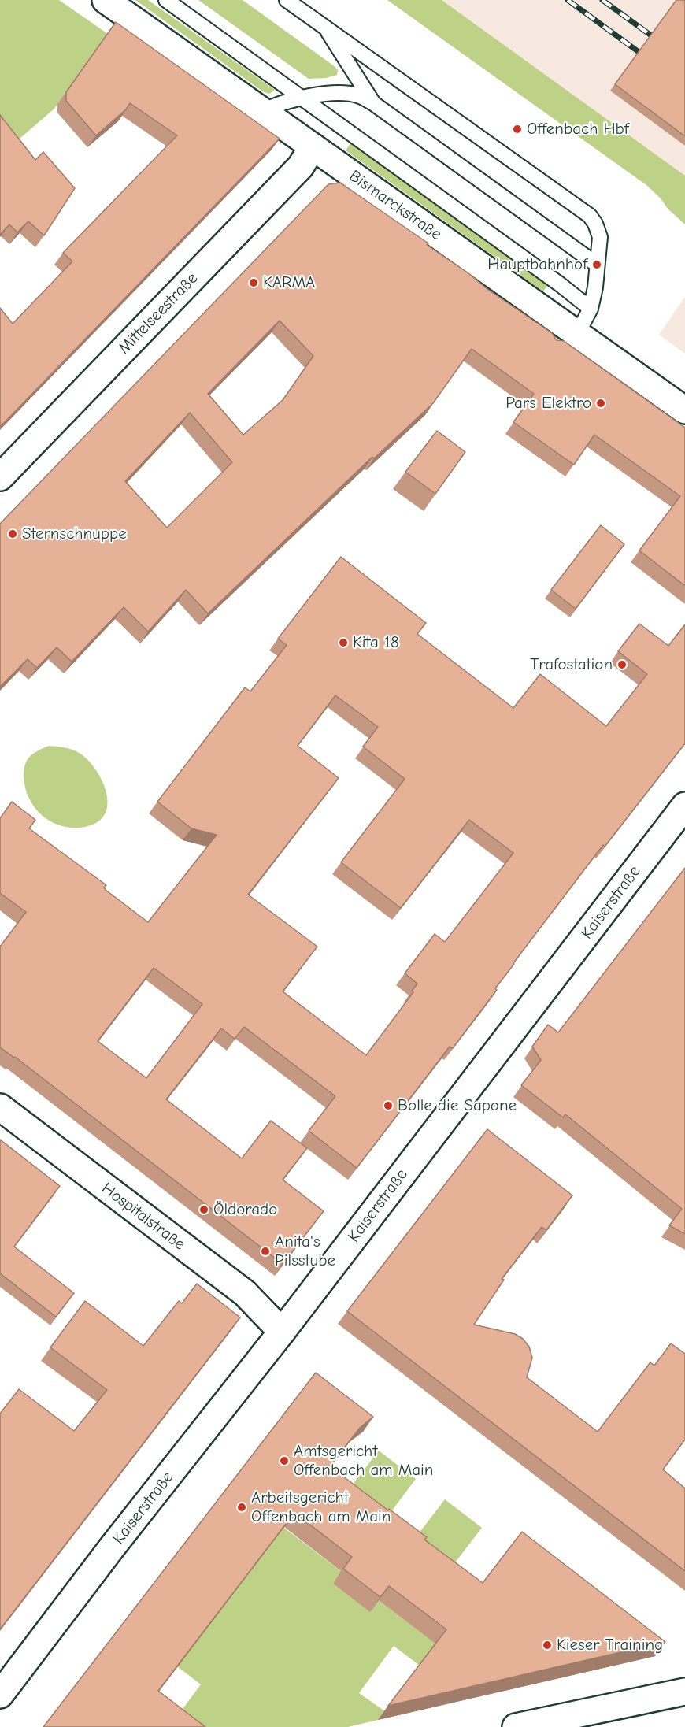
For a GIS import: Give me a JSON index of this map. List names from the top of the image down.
{
  "streets": {
    "main road": [
      "Bismarckstraße",
      "Mittelseestraße",
      "Kaiserstraße",
      "Hospitalstraße"
    ]
  },
  "crossings": [
    ["Bismarckstraße", "Mittelseestraße"],
    ["Kaiserstraße", "Hospitalstraße"]
  ],
  "places": [
    "Offenbach Hbf",
    "Hauptbahnhof",
    "KARMA",
    "Pars Elektro",
    "Sternschnuppe",
    "Kita 18",
    "Trafostation",
    "Bolle die Sapone",
    "Öldorado",
    "Anita's Pilsstube",
    "Amtsgericht Offenbach am Main",
    "Arbeitsgericht Offenbach am Main",
    "Kieser Training"
  ]
}
